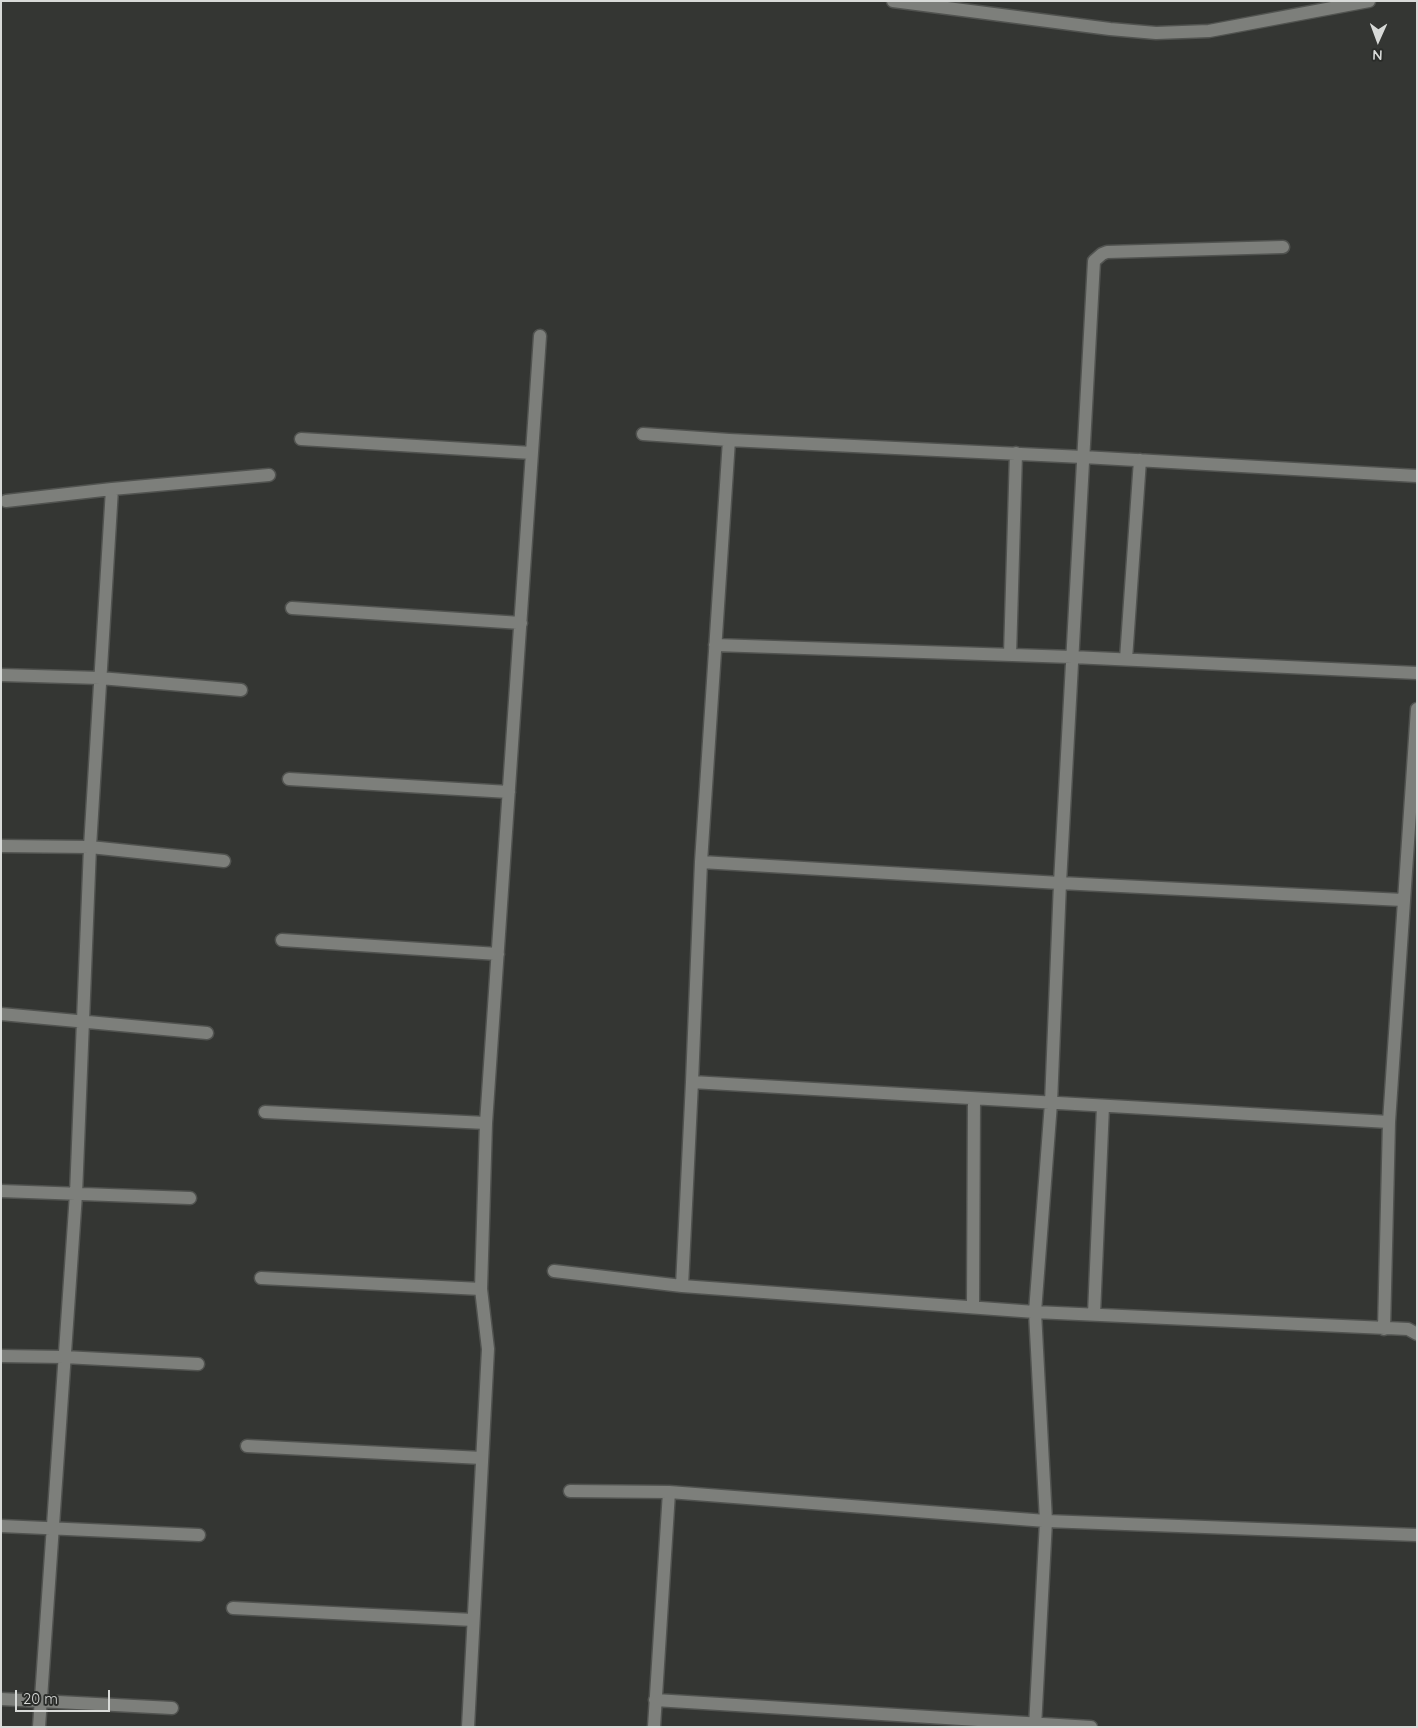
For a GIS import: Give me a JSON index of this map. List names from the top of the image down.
{
  "scale_bar": "20 m",
  "north": "bottom"
}
